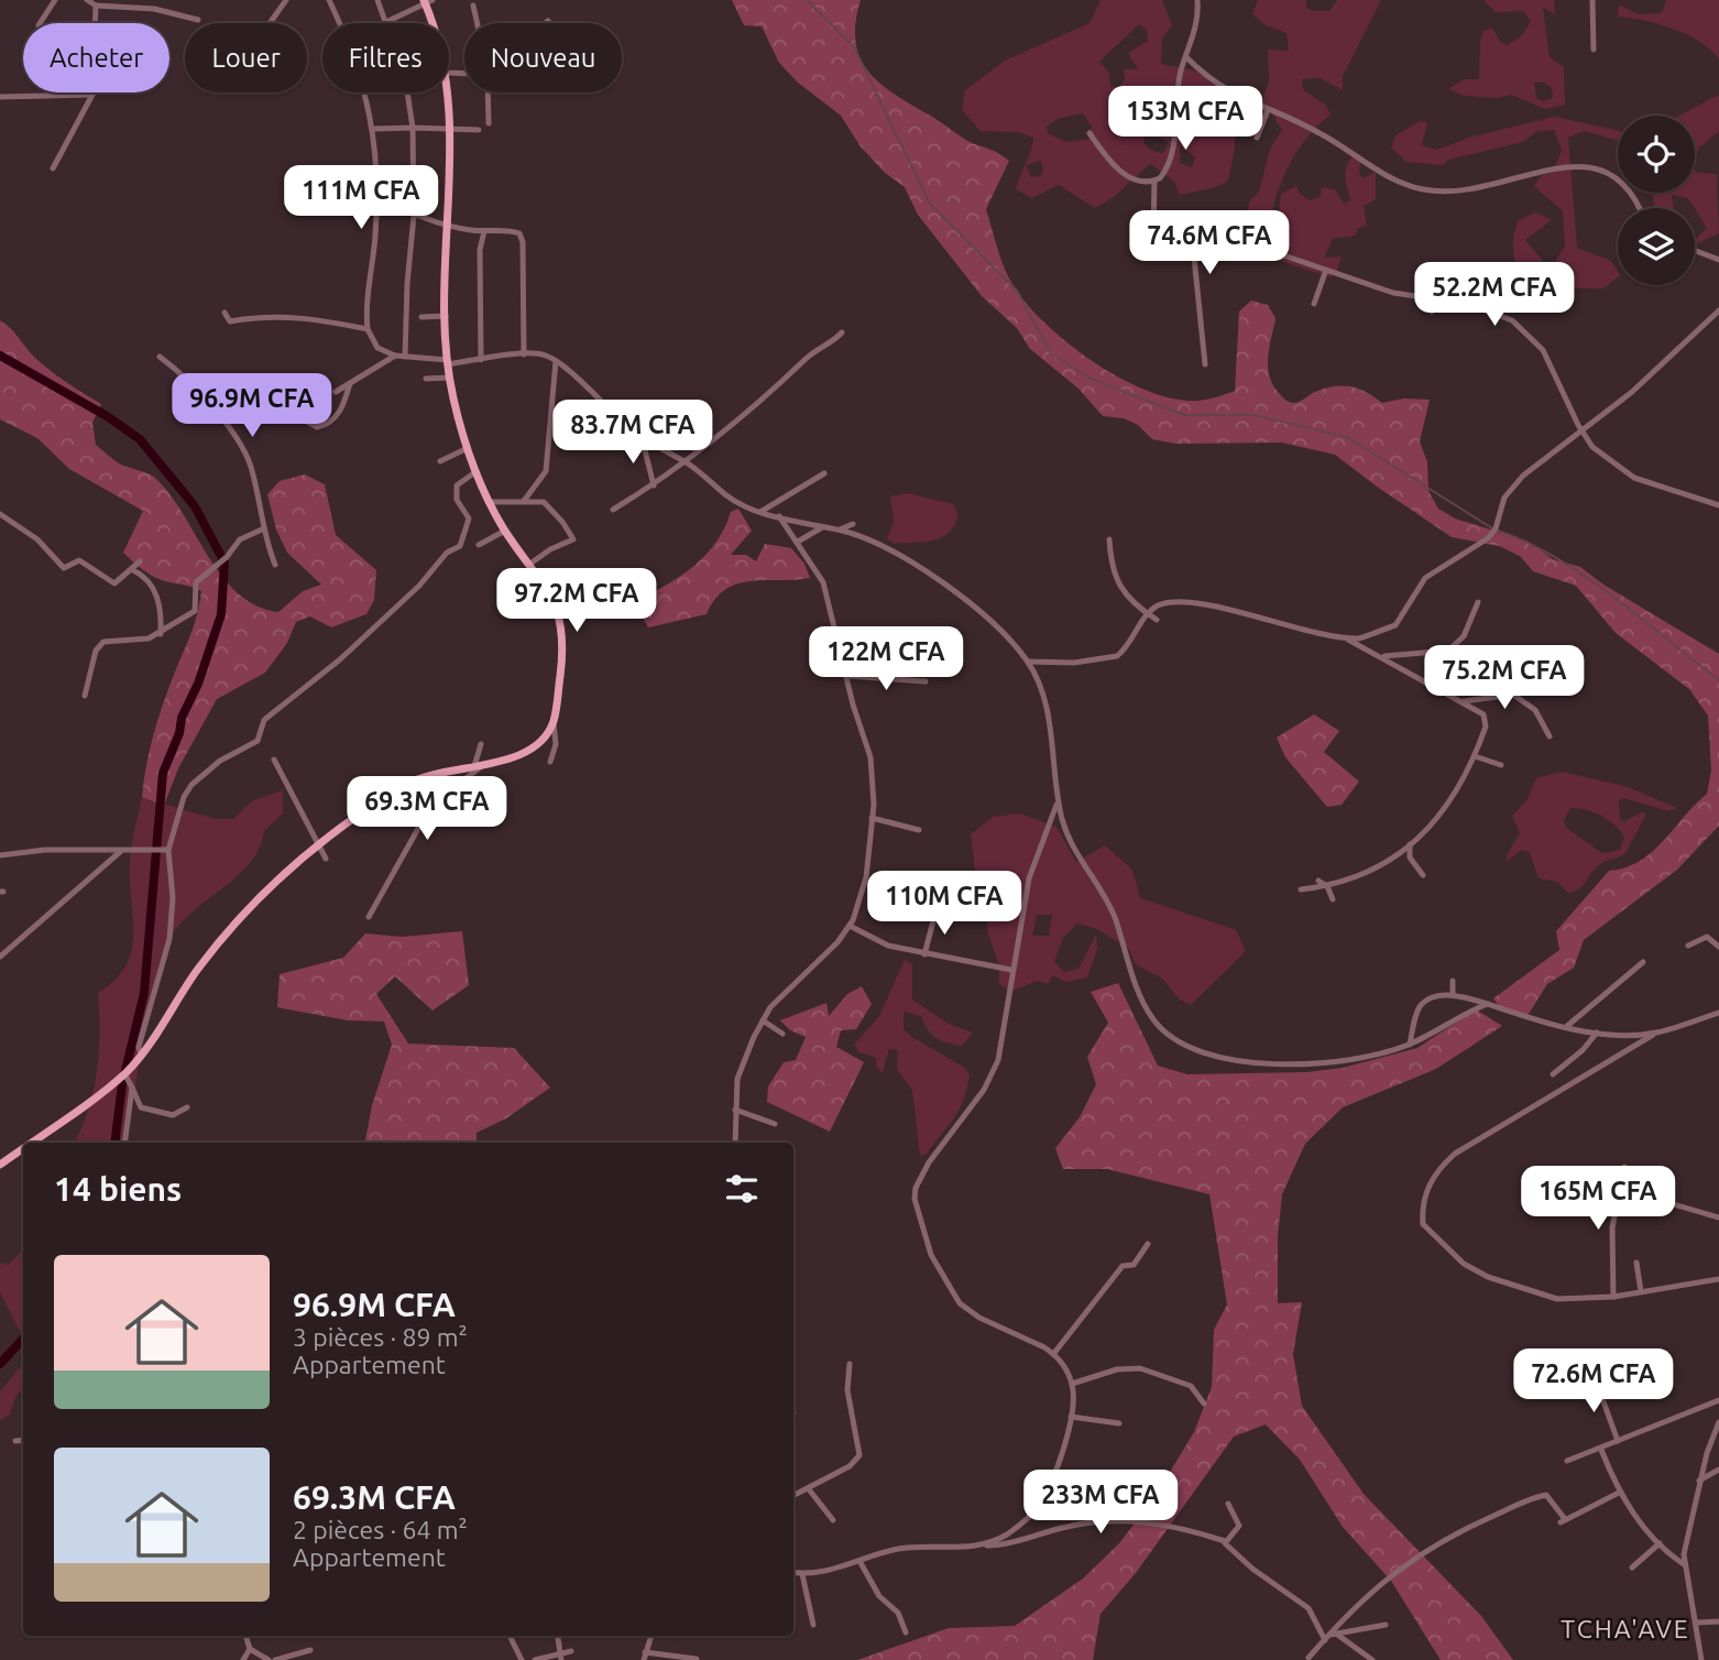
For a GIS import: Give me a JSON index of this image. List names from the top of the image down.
{
  "districts": ["TCHA'AVE"],
  "page": {
    "chip": [
      "Acheter",
      "Louer",
      "Filtres",
      "Nouveau"
    ],
    "price": [
      "153M CFA",
      "111M CFA",
      "74.6M CFA",
      "52.2M CFA",
      "96.9M CFA",
      "83.7M CFA",
      "97.2M CFA",
      "122M CFA",
      "75.2M CFA",
      "69.3M CFA",
      "110M CFA",
      "165M CFA",
      "72.6M CFA",
      "233M CFA"
    ],
    "heading": "14 biens",
    "list": [
      {
        "name": "96.9M CFA",
        "note": "3 pièces · 89 m² · Appartement"
      },
      {
        "name": "69.3M CFA",
        "note": "2 pièces · 64 m² · Appartement"
      }
    ]
  }
}
